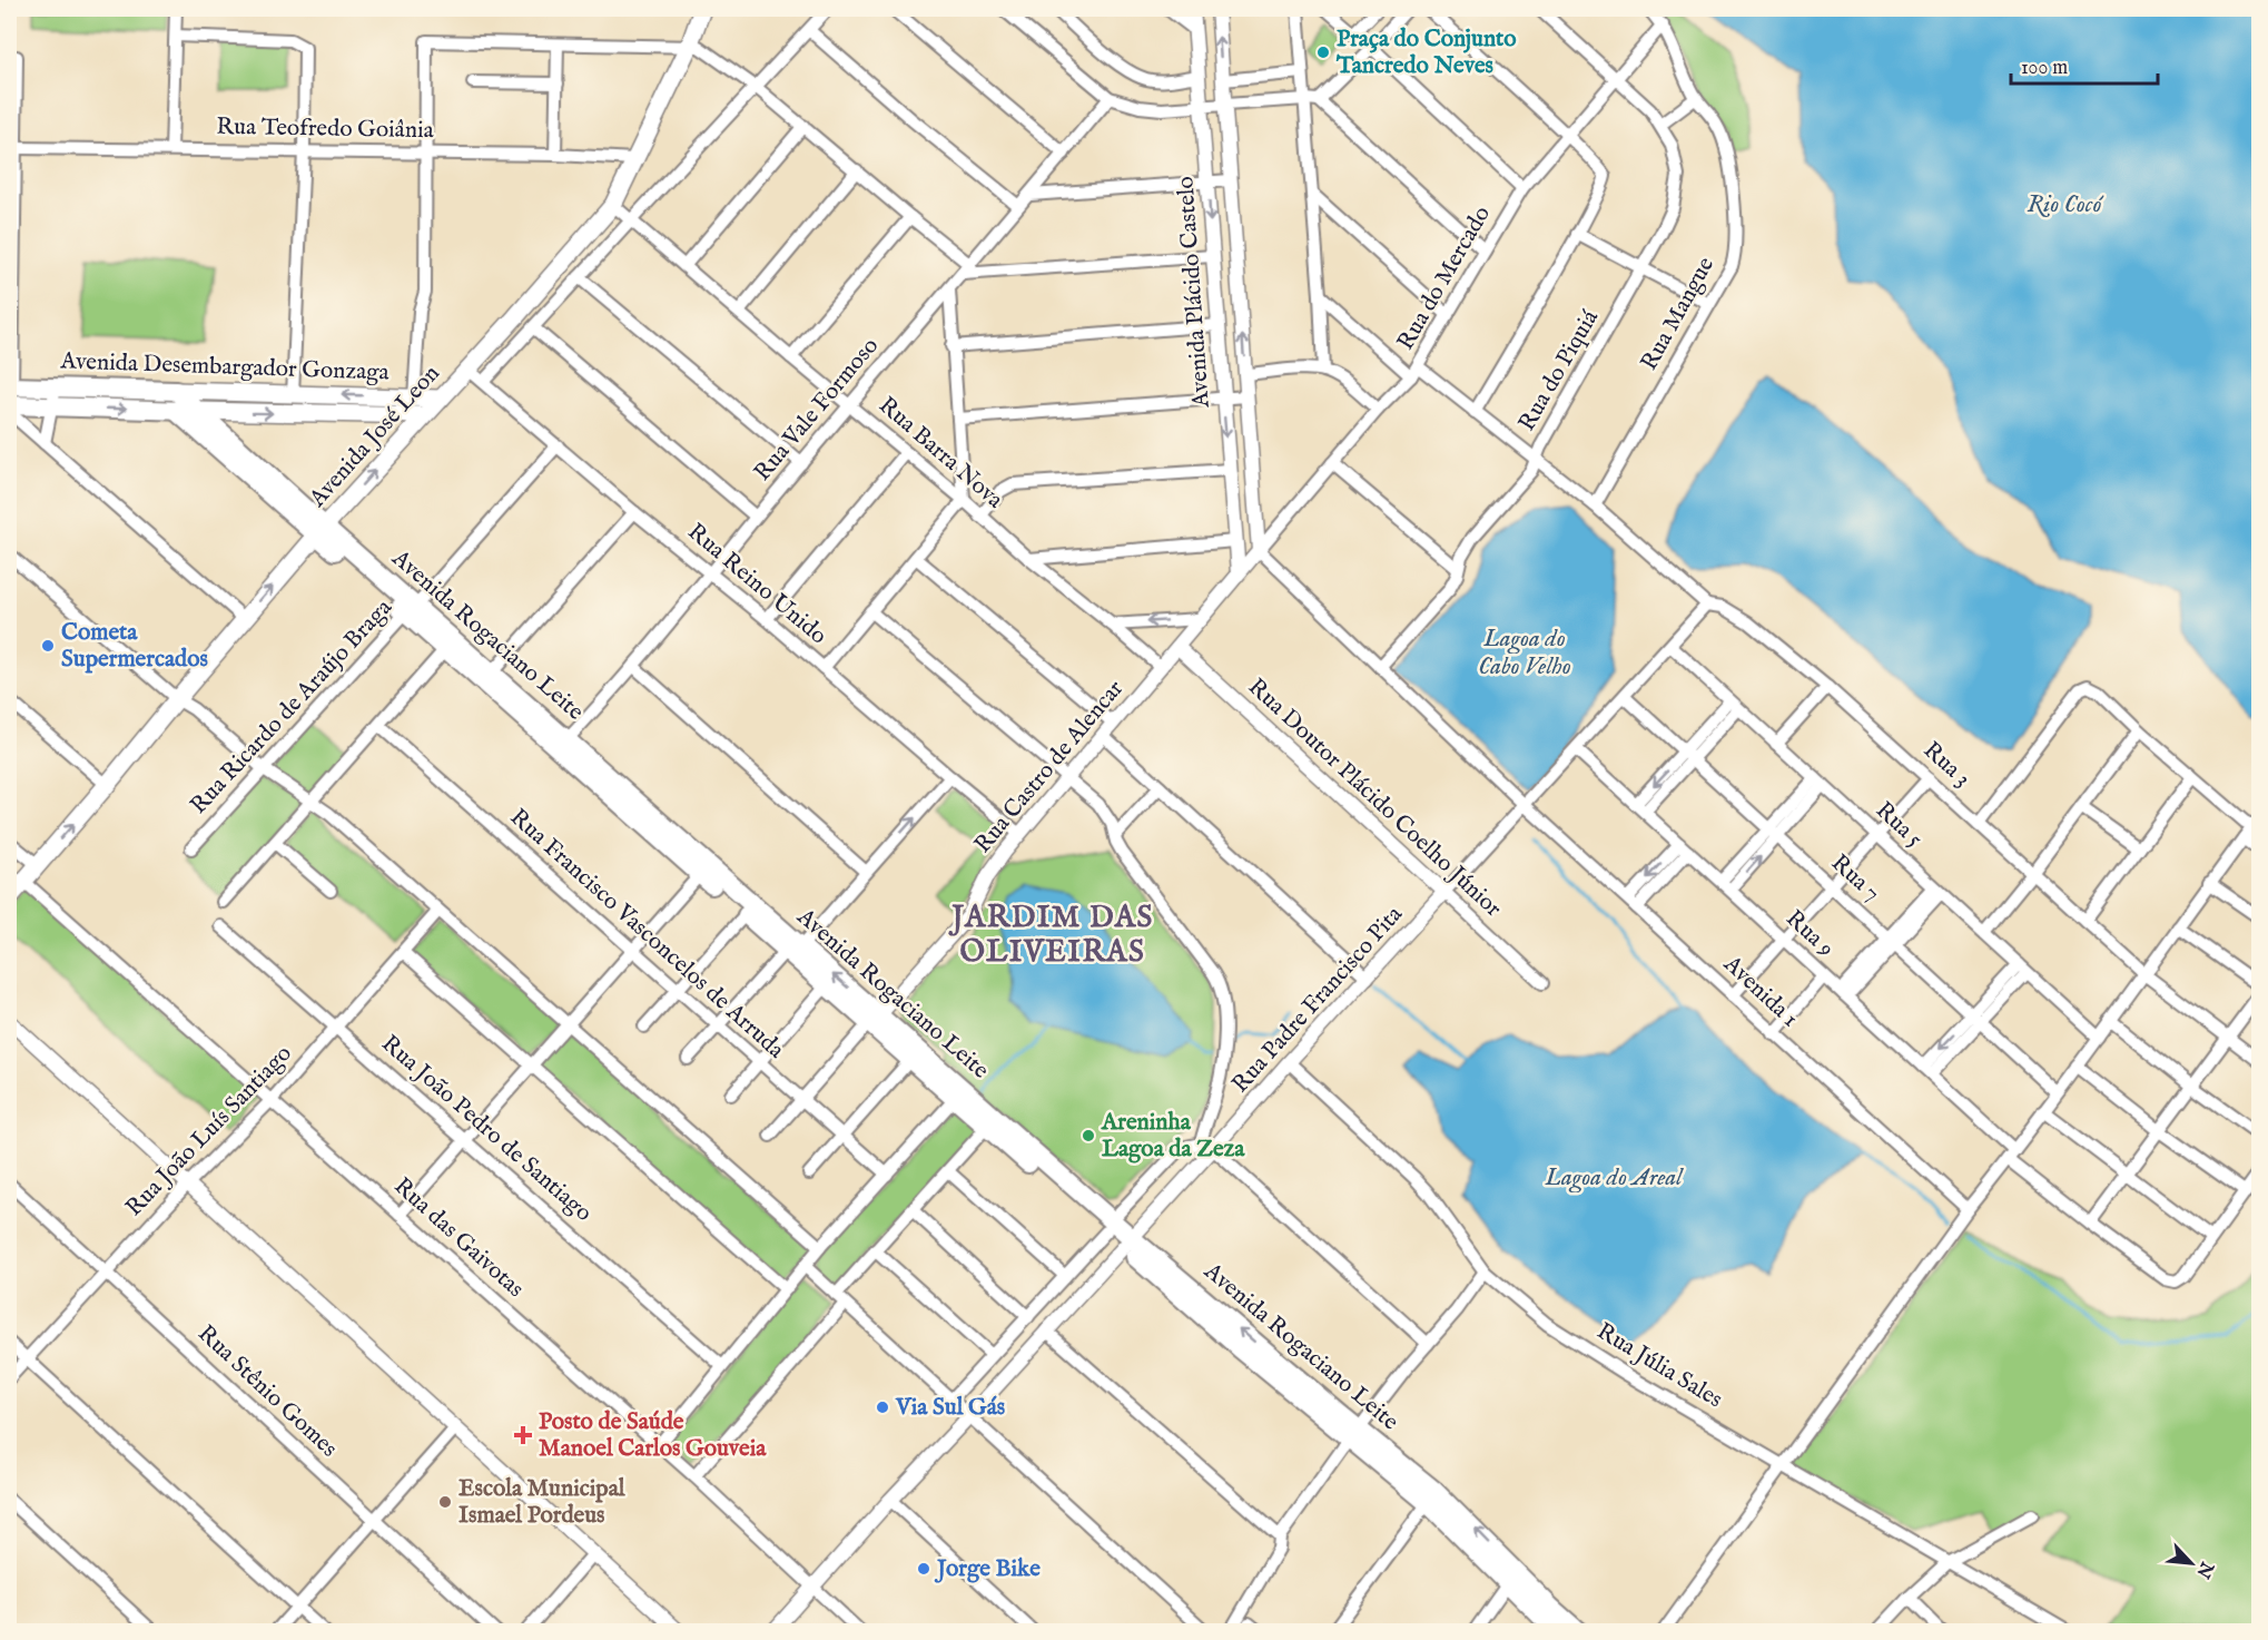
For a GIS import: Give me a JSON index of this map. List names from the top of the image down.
{
  "streets": {
    "main road": ["Avenida Desembargador Gonzaga", "Avenida José Leon", "Avenida Rogaciano Leite"],
    "street": [
      "Rua Teofredo Goiânia",
      "Rua do Mercado",
      "Avenida Plácido Castelo",
      "Rua Mangue",
      "Rua do Piquiá",
      "Rua Vale Formoso",
      "Rua Barra Nova",
      "Rua Reino Unido",
      "Rua Ricardo de Araújo Braga",
      "Rua 3",
      "Rua Castro de Alencar",
      "Rua Doutor Plácido Coelho Júnior",
      "Rua 5",
      "Rua 7",
      "Rua Francisco Vasconcelos de Arruda",
      "Rua 9",
      "Avenida 1",
      "Rua Padre Francisco Pita",
      "Rua João Pedro de Santiago",
      "Rua João Luís Santiago",
      "Rua das Gaivotas",
      "Rua Júlia Sales",
      "Rua Stênio Gomes"
    ]
  },
  "crossings": [
    ["Rua Teofredo Goiânia", "Avenida José Leon"],
    ["Rua do Mercado", "Avenida Plácido Castelo"],
    ["Rua do Mercado", "Rua Mangue"],
    ["Rua do Mercado", "Rua do Piquiá"],
    ["Rua do Mercado", "Rua Castro de Alencar"],
    ["Rua do Mercado", "Avenida 1"],
    ["Avenida Plácido Castelo", "Rua Castro de Alencar"],
    ["Avenida Plácido Castelo", "Avenida 1"],
    ["Avenida Desembargador Gonzaga", "Avenida José Leon"],
    ["Avenida Desembargador Gonzaga", "Avenida Rogaciano Leite"],
    ["Rua do Piquiá", "Avenida 1"],
    ["Rua Vale Formoso", "Rua Barra Nova"],
    ["Rua Vale Formoso", "Rua Reino Unido"],
    ["Rua Vale Formoso", "Avenida Rogaciano Leite"],
    ["Avenida José Leon", "Rua Barra Nova"],
    ["Avenida José Leon", "Rua Reino Unido"],
    ["Avenida José Leon", "Avenida Rogaciano Leite"],
    ["Avenida José Leon", "Rua das Gaivotas"],
    ["Rua Barra Nova", "Rua Castro de Alencar"],
    ["Rua Reino Unido", "Rua Ricardo de Araújo Braga"],
    ["Rua Reino Unido", "Rua Castro de Alencar"],
    ["Avenida Rogaciano Leite", "Rua Ricardo de Araújo Braga"],
    ["Avenida Rogaciano Leite", "Rua Castro de Alencar"],
    ["Avenida Rogaciano Leite", "Rua Padre Francisco Pita"],
    ["Rua 3", "Rua Padre Francisco Pita"],
    ["Rua Castro de Alencar", "Rua Doutor Plácido Coelho Júnior"],
    ["Rua Castro de Alencar", "Avenida 1"],
    ["Rua Doutor Plácido Coelho Júnior", "Rua Padre Francisco Pita"],
    ["Rua 5", "Rua Padre Francisco Pita"],
    ["Rua 7", "Rua Padre Francisco Pita"],
    ["Rua 9", "Rua Padre Francisco Pita"],
    ["Avenida 1", "Rua Padre Francisco Pita"],
    ["Rua Padre Francisco Pita", "Rua das Gaivotas"],
    ["Rua Padre Francisco Pita", "Rua Júlia Sales"],
    ["Rua João Pedro de Santiago", "Rua João Luís Santiago"],
    ["Rua João Luís Santiago", "Rua das Gaivotas"],
    ["Rua João Luís Santiago", "Rua Stênio Gomes"]
  ],
  "districts": ["JARDIM DAS OLIVEIRAS"],
  "water": ["Rio Cocó", "Lagoa do Cabo Velho", "Lagoa do Areal"],
  "places": {
    "other": [
      "Praça do Conjunto Tancredo Neves",
      "Cometa Supermercados",
      "Areninha Lagoa da Zeza",
      "Via Sul Gás",
      "Escola Municipal Ismael Pordeus",
      "Jorge Bike"
    ],
    "health": ["Posto de Saúde Manoel Carlos Gouveia"]
  },
  "scale_bar": "100 m",
  "north": "bottom right"
}
